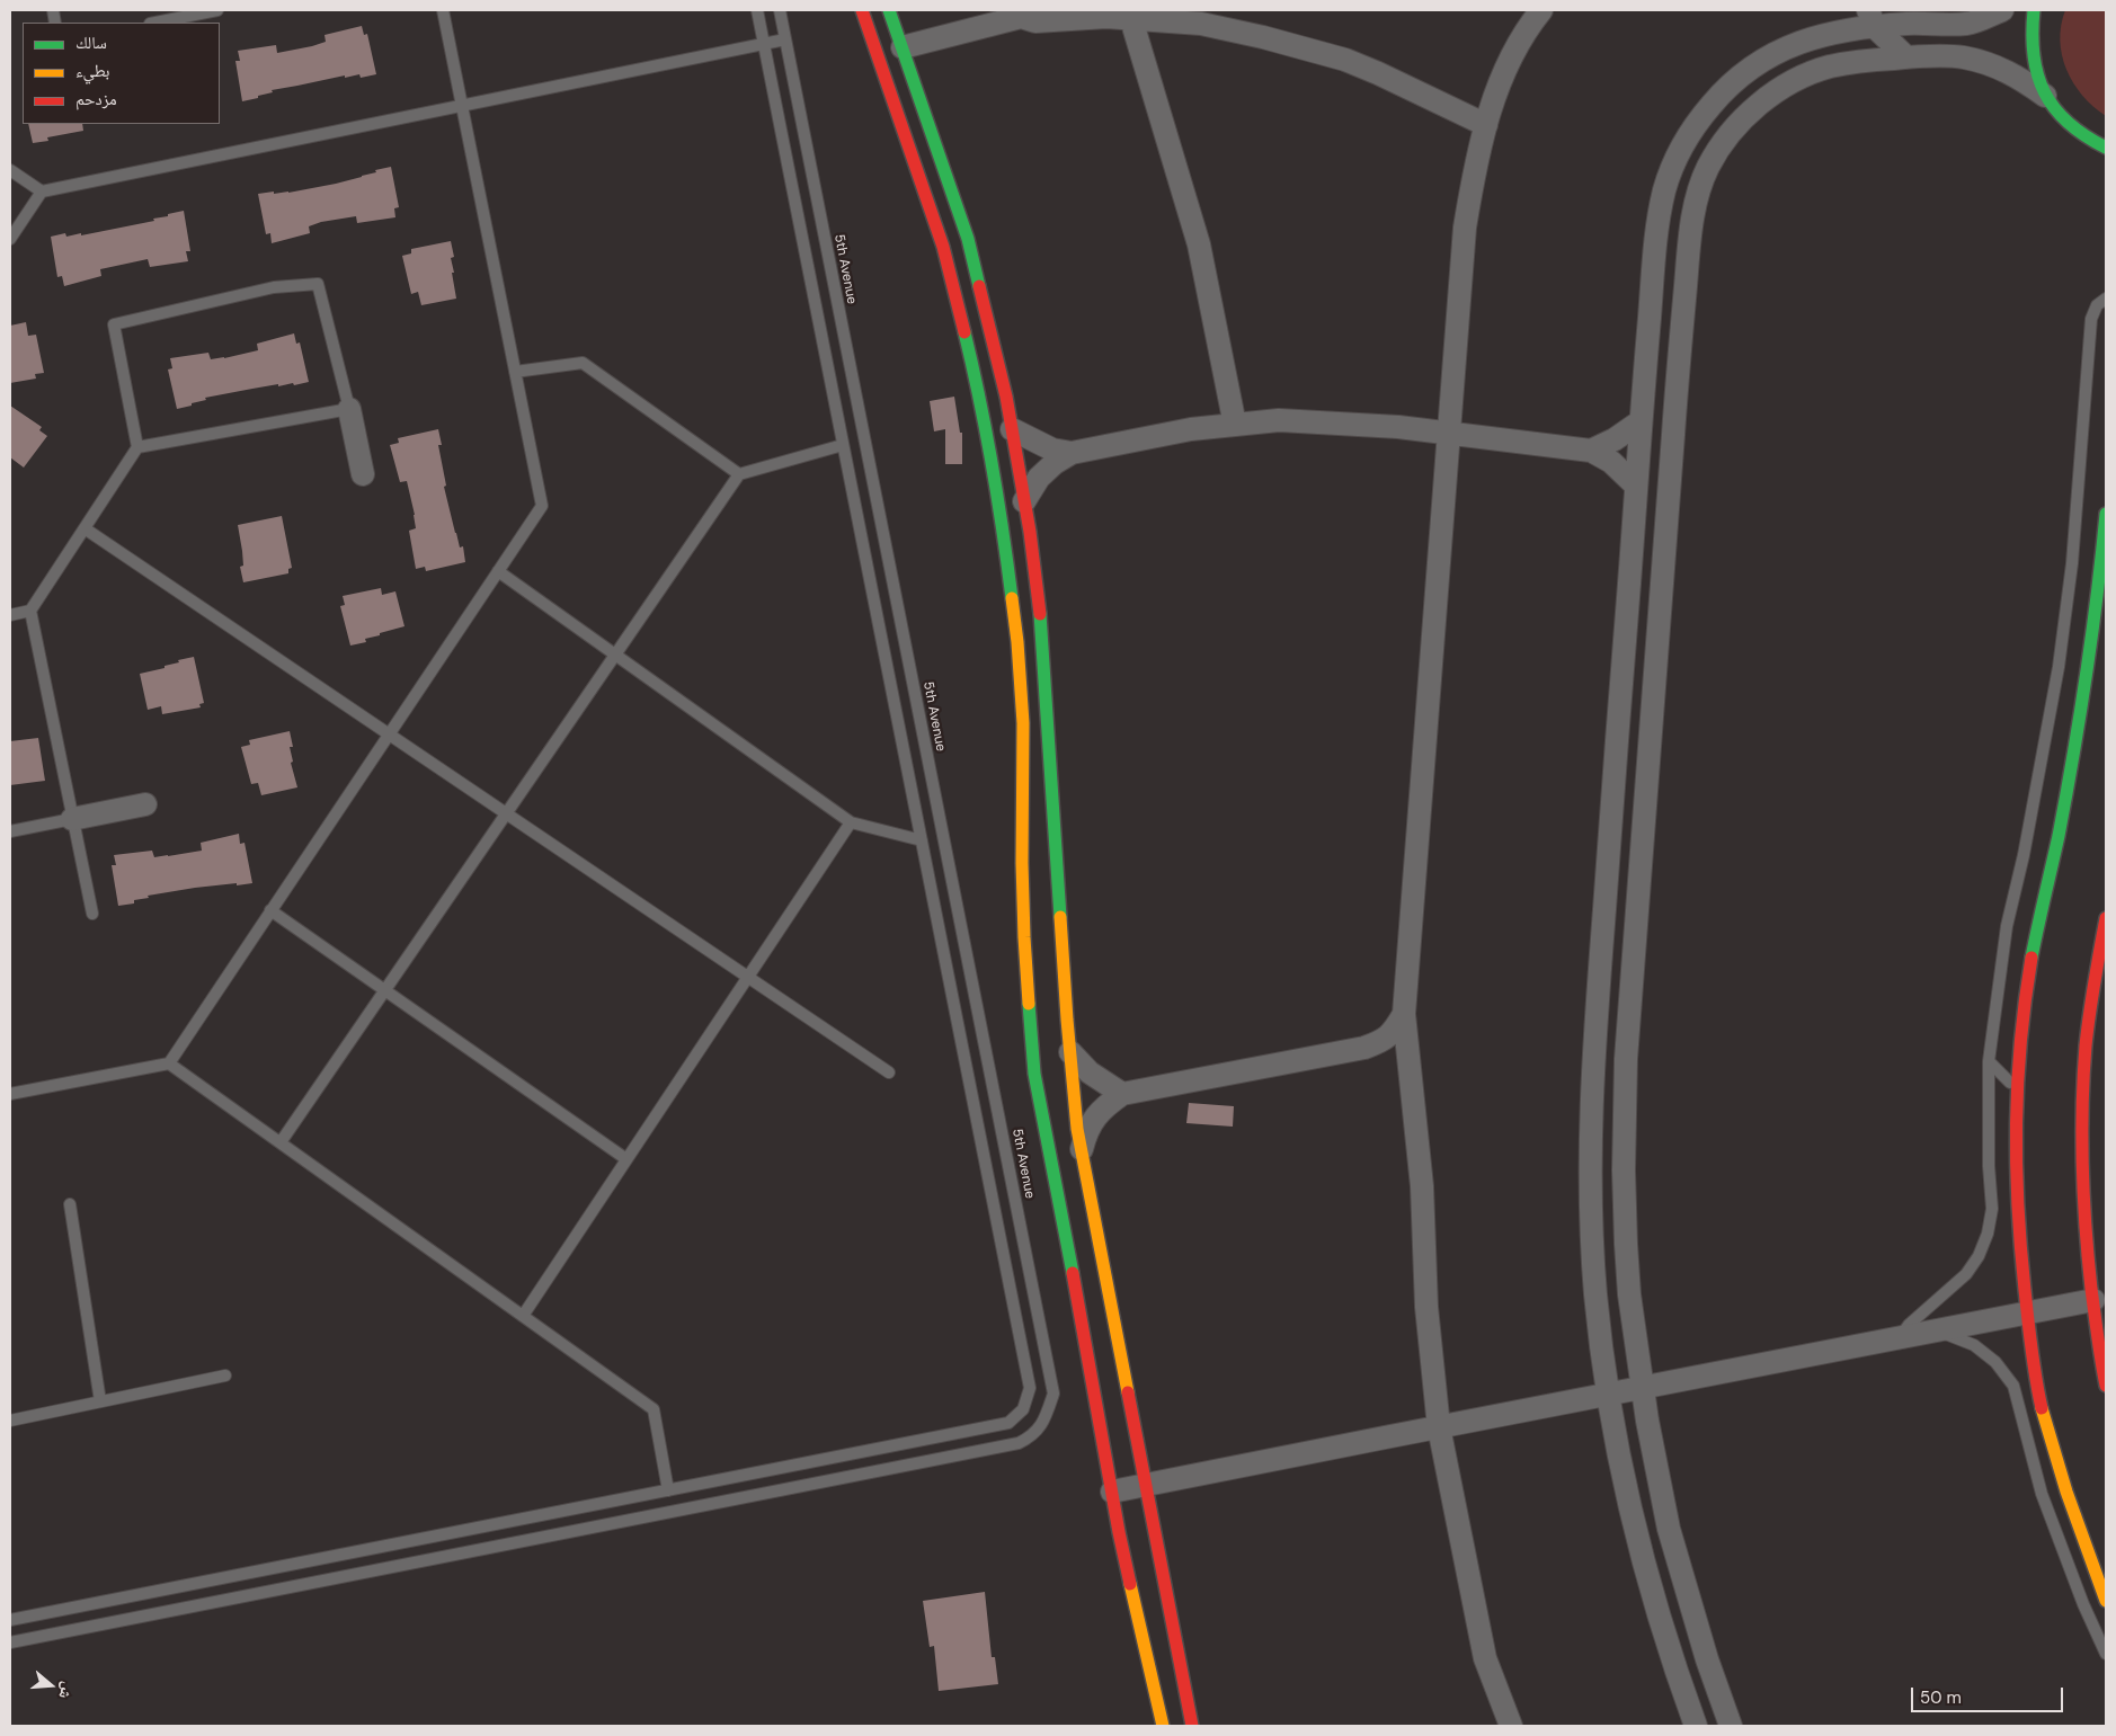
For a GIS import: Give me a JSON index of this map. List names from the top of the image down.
{
  "streets": {
    "lane": ["5th Avenue"]
  },
  "legend": ["سالك", "بطيء", "مزدحم"],
  "scale_bar": "50 m",
  "north": "right"
}
